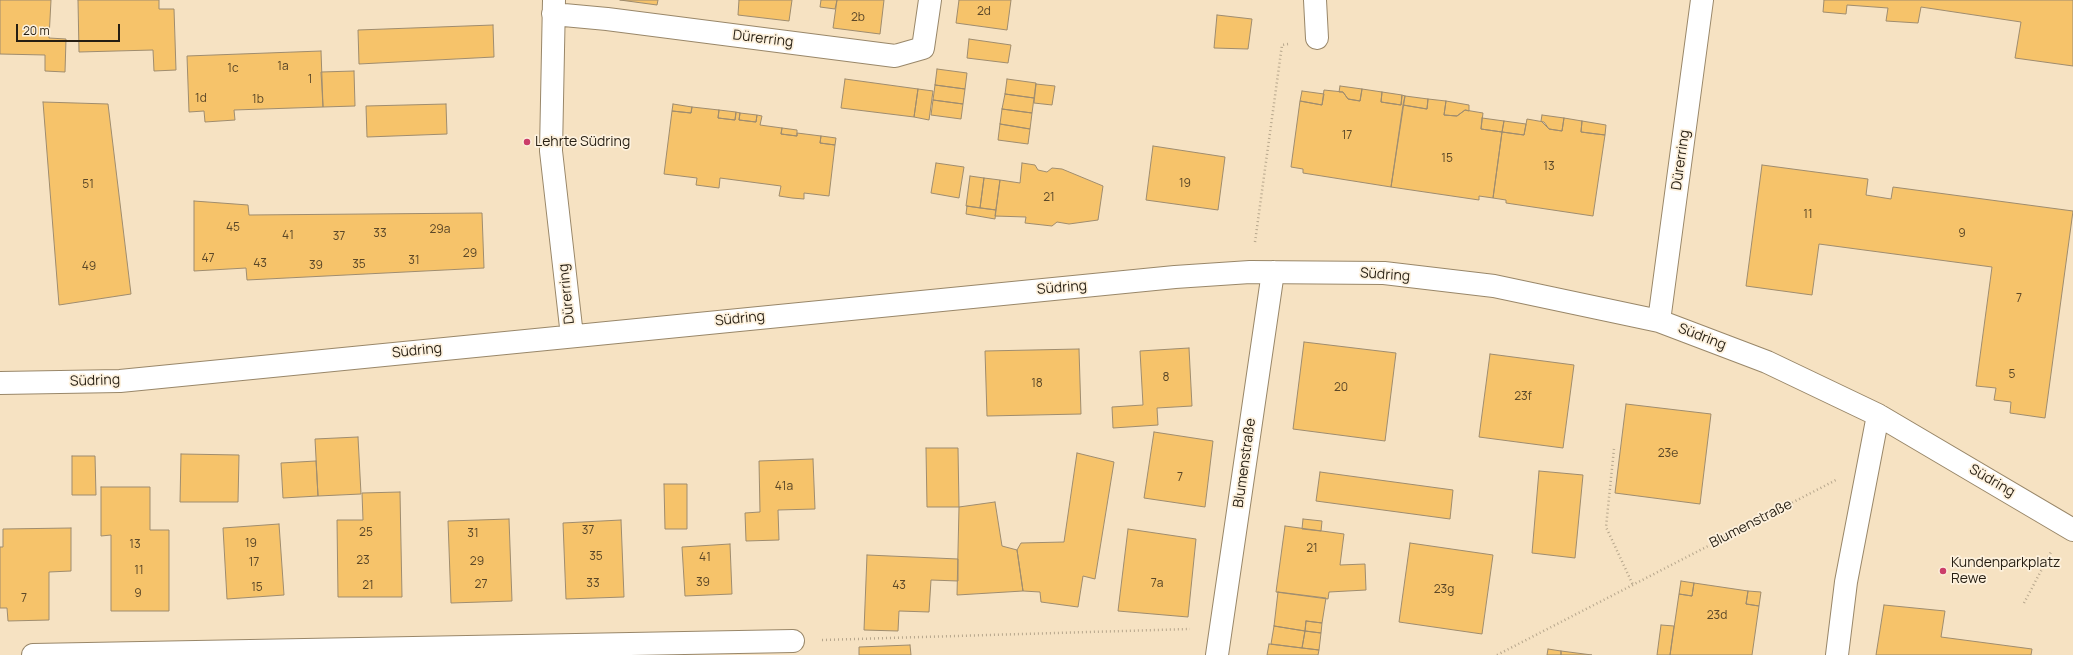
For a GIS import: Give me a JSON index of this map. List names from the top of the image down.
{
  "streets": {
    "street": ["Dürerring", "Südring", "Blumenstraße"]
  },
  "crossings": [
    ["Dürerring", "Südring"],
    ["Südring", "Blumenstraße"]
  ],
  "places": ["Lehrte Südring", "Kundenparkplatz Rewe"],
  "house_numbers": [
    "2d",
    "2b",
    "1a",
    "1c",
    "1",
    "1d",
    "1b",
    "17",
    "15",
    "13",
    "19",
    "51",
    "21",
    "11",
    "45",
    "29a",
    "33",
    "9",
    "41",
    "37",
    "29",
    "47",
    "31",
    "43",
    "35",
    "39",
    "49",
    "7",
    "5",
    "8",
    "18",
    "20",
    "23f",
    "23e",
    "7",
    "41a",
    "37",
    "25",
    "31",
    "19",
    "13",
    "21",
    "35",
    "41",
    "23",
    "29",
    "17",
    "11",
    "39",
    "33",
    "7a",
    "27",
    "21",
    "43",
    "15",
    "23g",
    "9",
    "7",
    "23d"
  ],
  "scale_bar": "20 m"
}
